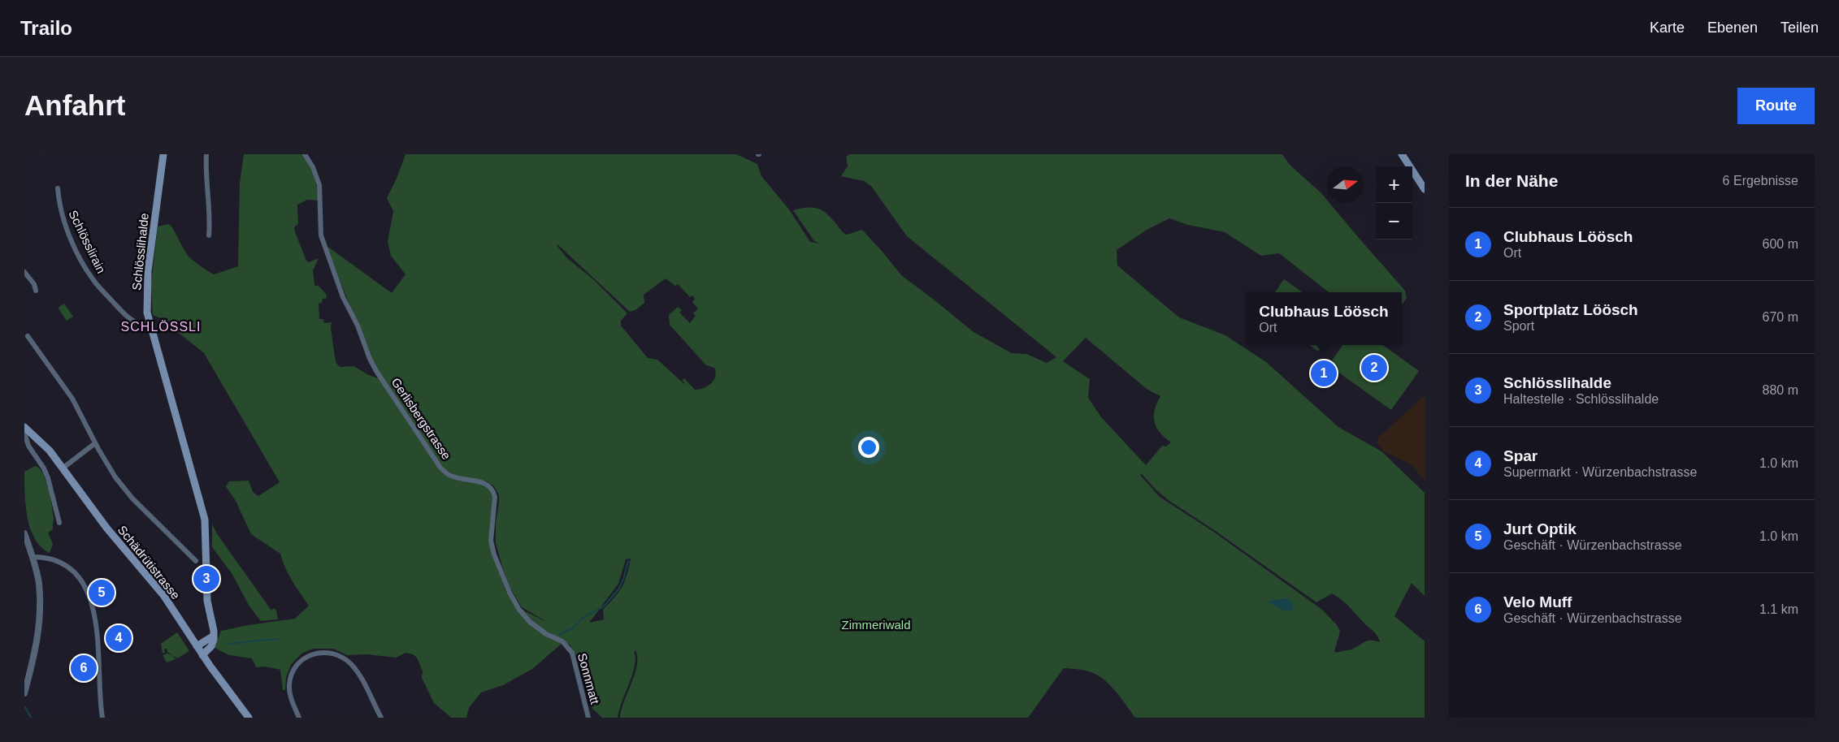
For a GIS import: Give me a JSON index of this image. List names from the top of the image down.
{
  "streets": {
    "main road": ["Schlösslihalde", "Schädrütistrasse"],
    "street": ["Schlösslirain", "Gerlisbergstrasse", "Sonnmatt"]
  },
  "crossings": [
    ["Schlösslirain", "Schlösslihalde"],
    ["Gerlisbergstrasse", "Sonnmatt"]
  ],
  "districts": ["SCHLÖSSLI"],
  "parks": ["Zimmeriwald"],
  "north": "right",
  "page": {
    "header": "Trailo",
    "nav": ["Karte", "Ebenen", "Teilen"],
    "buttons": "Route",
    "title": "Anfahrt",
    "heading": ["In der Nähe", "6 Ergebnisse"],
    "map_buttons": ["+", "−"],
    "list": [
      {
        "mark": "1",
        "name": "Clubhaus Löösch",
        "note": "Ort",
        "value": "600 m"
      },
      {
        "mark": "2",
        "name": "Sportplatz Löösch",
        "note": "Sport",
        "value": "670 m"
      },
      {
        "mark": "3",
        "name": "Schlösslihalde",
        "note": "Haltestelle · Schlösslihalde",
        "value": "880 m"
      },
      {
        "mark": "4",
        "name": "Spar",
        "note": "Supermarkt · Würzenbachstrasse",
        "value": "1.0 km"
      },
      {
        "mark": "5",
        "name": "Jurt Optik",
        "note": "Geschäft · Würzenbachstrasse",
        "value": "1.0 km"
      },
      {
        "mark": "6",
        "name": "Velo Muff",
        "note": "Geschäft · Würzenbachstrasse",
        "value": "1.1 km"
      }
    ],
    "popup": ["Clubhaus Löösch", "Ort"],
    "pins": [
      "2",
      "1",
      "3",
      "5",
      "4",
      "6"
    ]
  }
}
